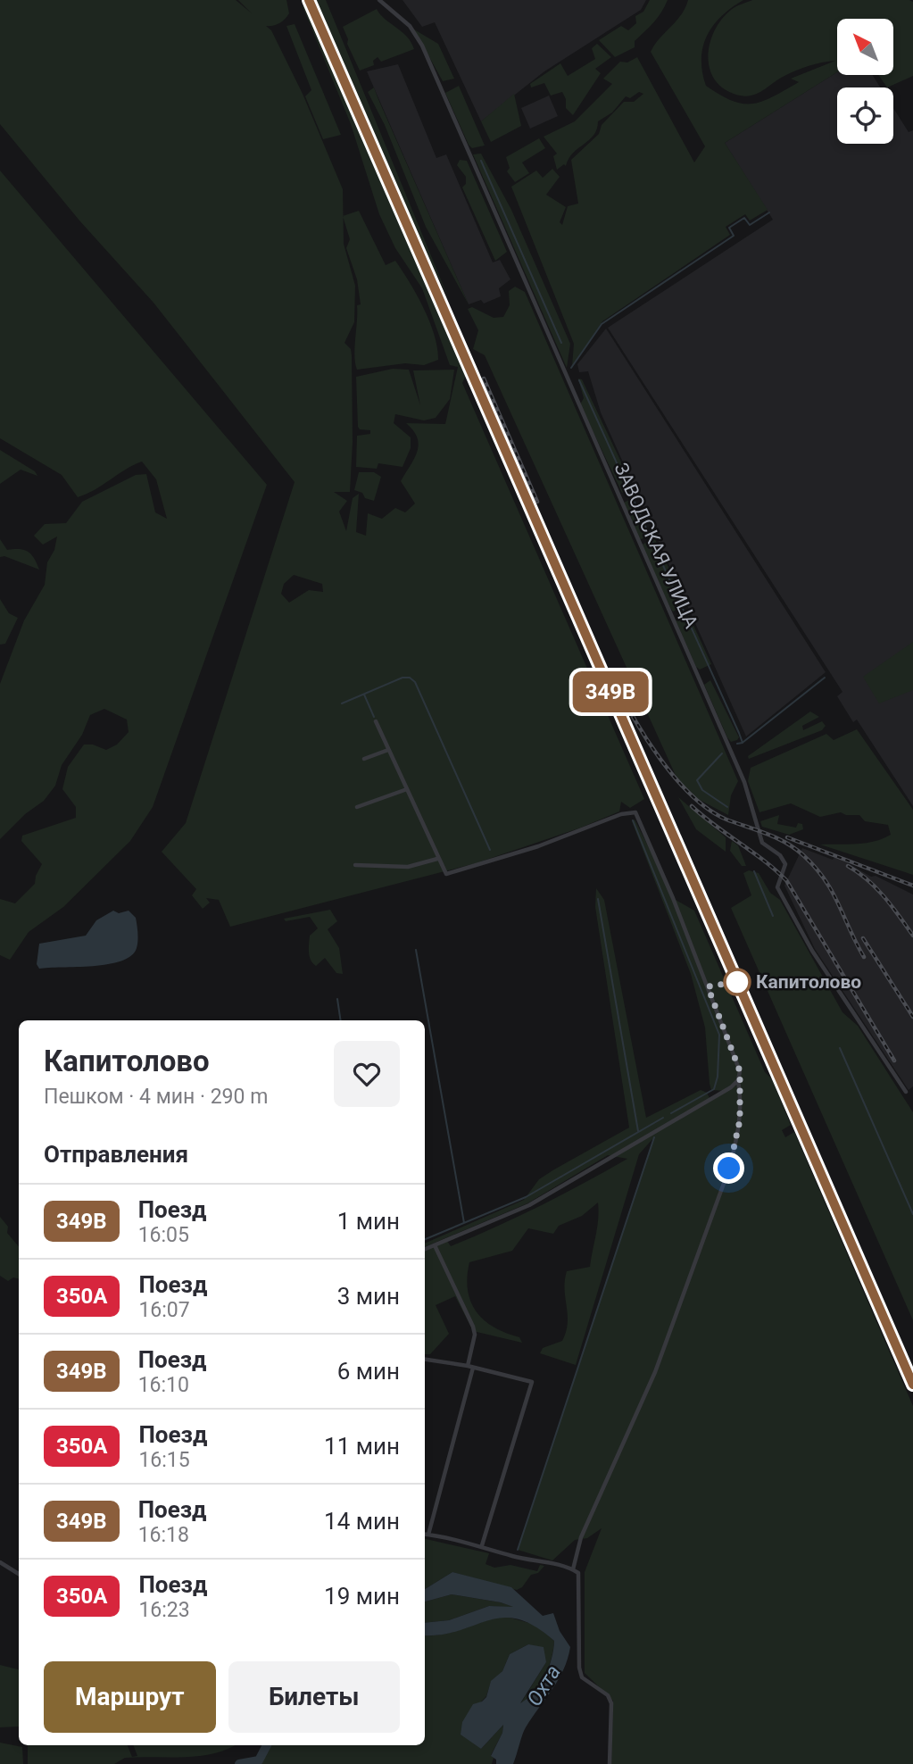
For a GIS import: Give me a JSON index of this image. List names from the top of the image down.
{
  "streets": {
    "street": ["ЗАВОДСКАЯ УЛИЦА"]
  },
  "water": ["Охта"],
  "places": ["Капитолово"],
  "north": "top left",
  "page": {
    "on_map": "349В",
    "heading": [
      ["Капитолово", "Пешком · 4 мин · 290 m"],
      "Отправления"
    ],
    "list": [
      {
        "mark": "349В",
        "name": "Поезд",
        "note": "16:05",
        "value": "1 мин"
      },
      {
        "mark": "350А",
        "name": "Поезд",
        "note": "16:07",
        "value": "3 мин"
      },
      {
        "mark": "349В",
        "name": "Поезд",
        "note": "16:10",
        "value": "6 мин"
      },
      {
        "mark": "350А",
        "name": "Поезд",
        "note": "16:15",
        "value": "11 мин"
      },
      {
        "mark": "349В",
        "name": "Поезд",
        "note": "16:18",
        "value": "14 мин"
      },
      {
        "mark": "350А",
        "name": "Поезд",
        "note": "16:23",
        "value": "19 мин"
      }
    ],
    "buttons": ["Маршрут", "Билеты"]
  }
}
